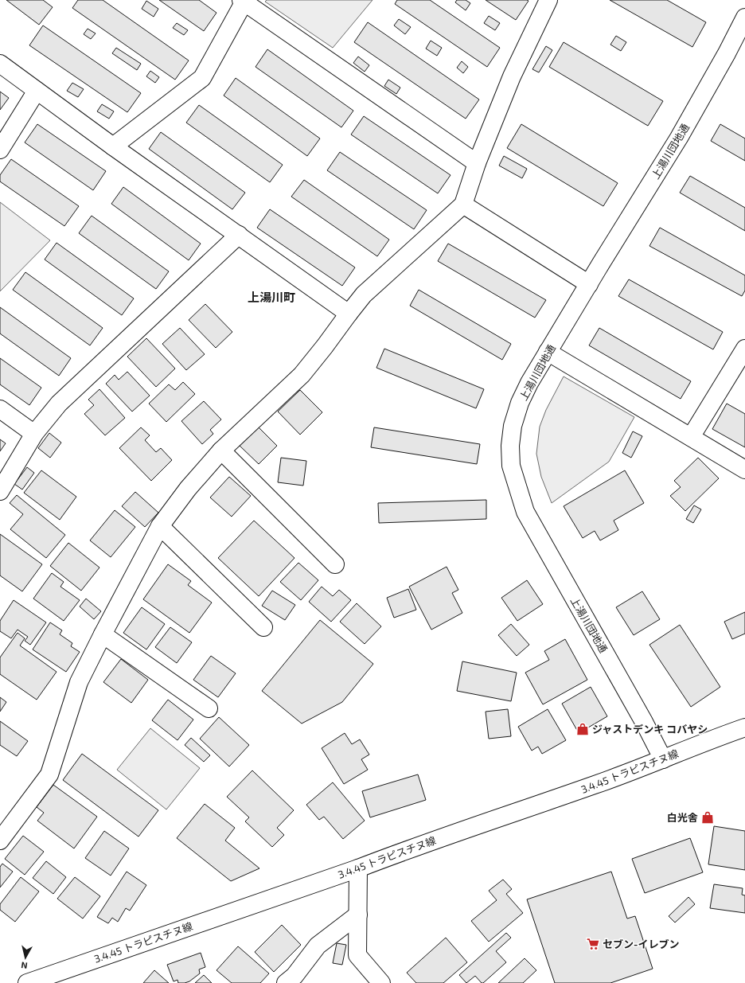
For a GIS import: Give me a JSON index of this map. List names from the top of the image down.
{
  "streets": {
    "street": ["上湯川団地通", "3.4.45 トラピスチヌ線"]
  },
  "crossings": [
    ["上湯川団地通", "3.4.45 トラピスチヌ線"]
  ],
  "districts": ["上湯川町"],
  "places": {
    "shop": ["ジャストデンキ コバヤシ", "白光舎"],
    "supermarket": ["セブン-イレブン"]
  },
  "north": "bottom"
}
